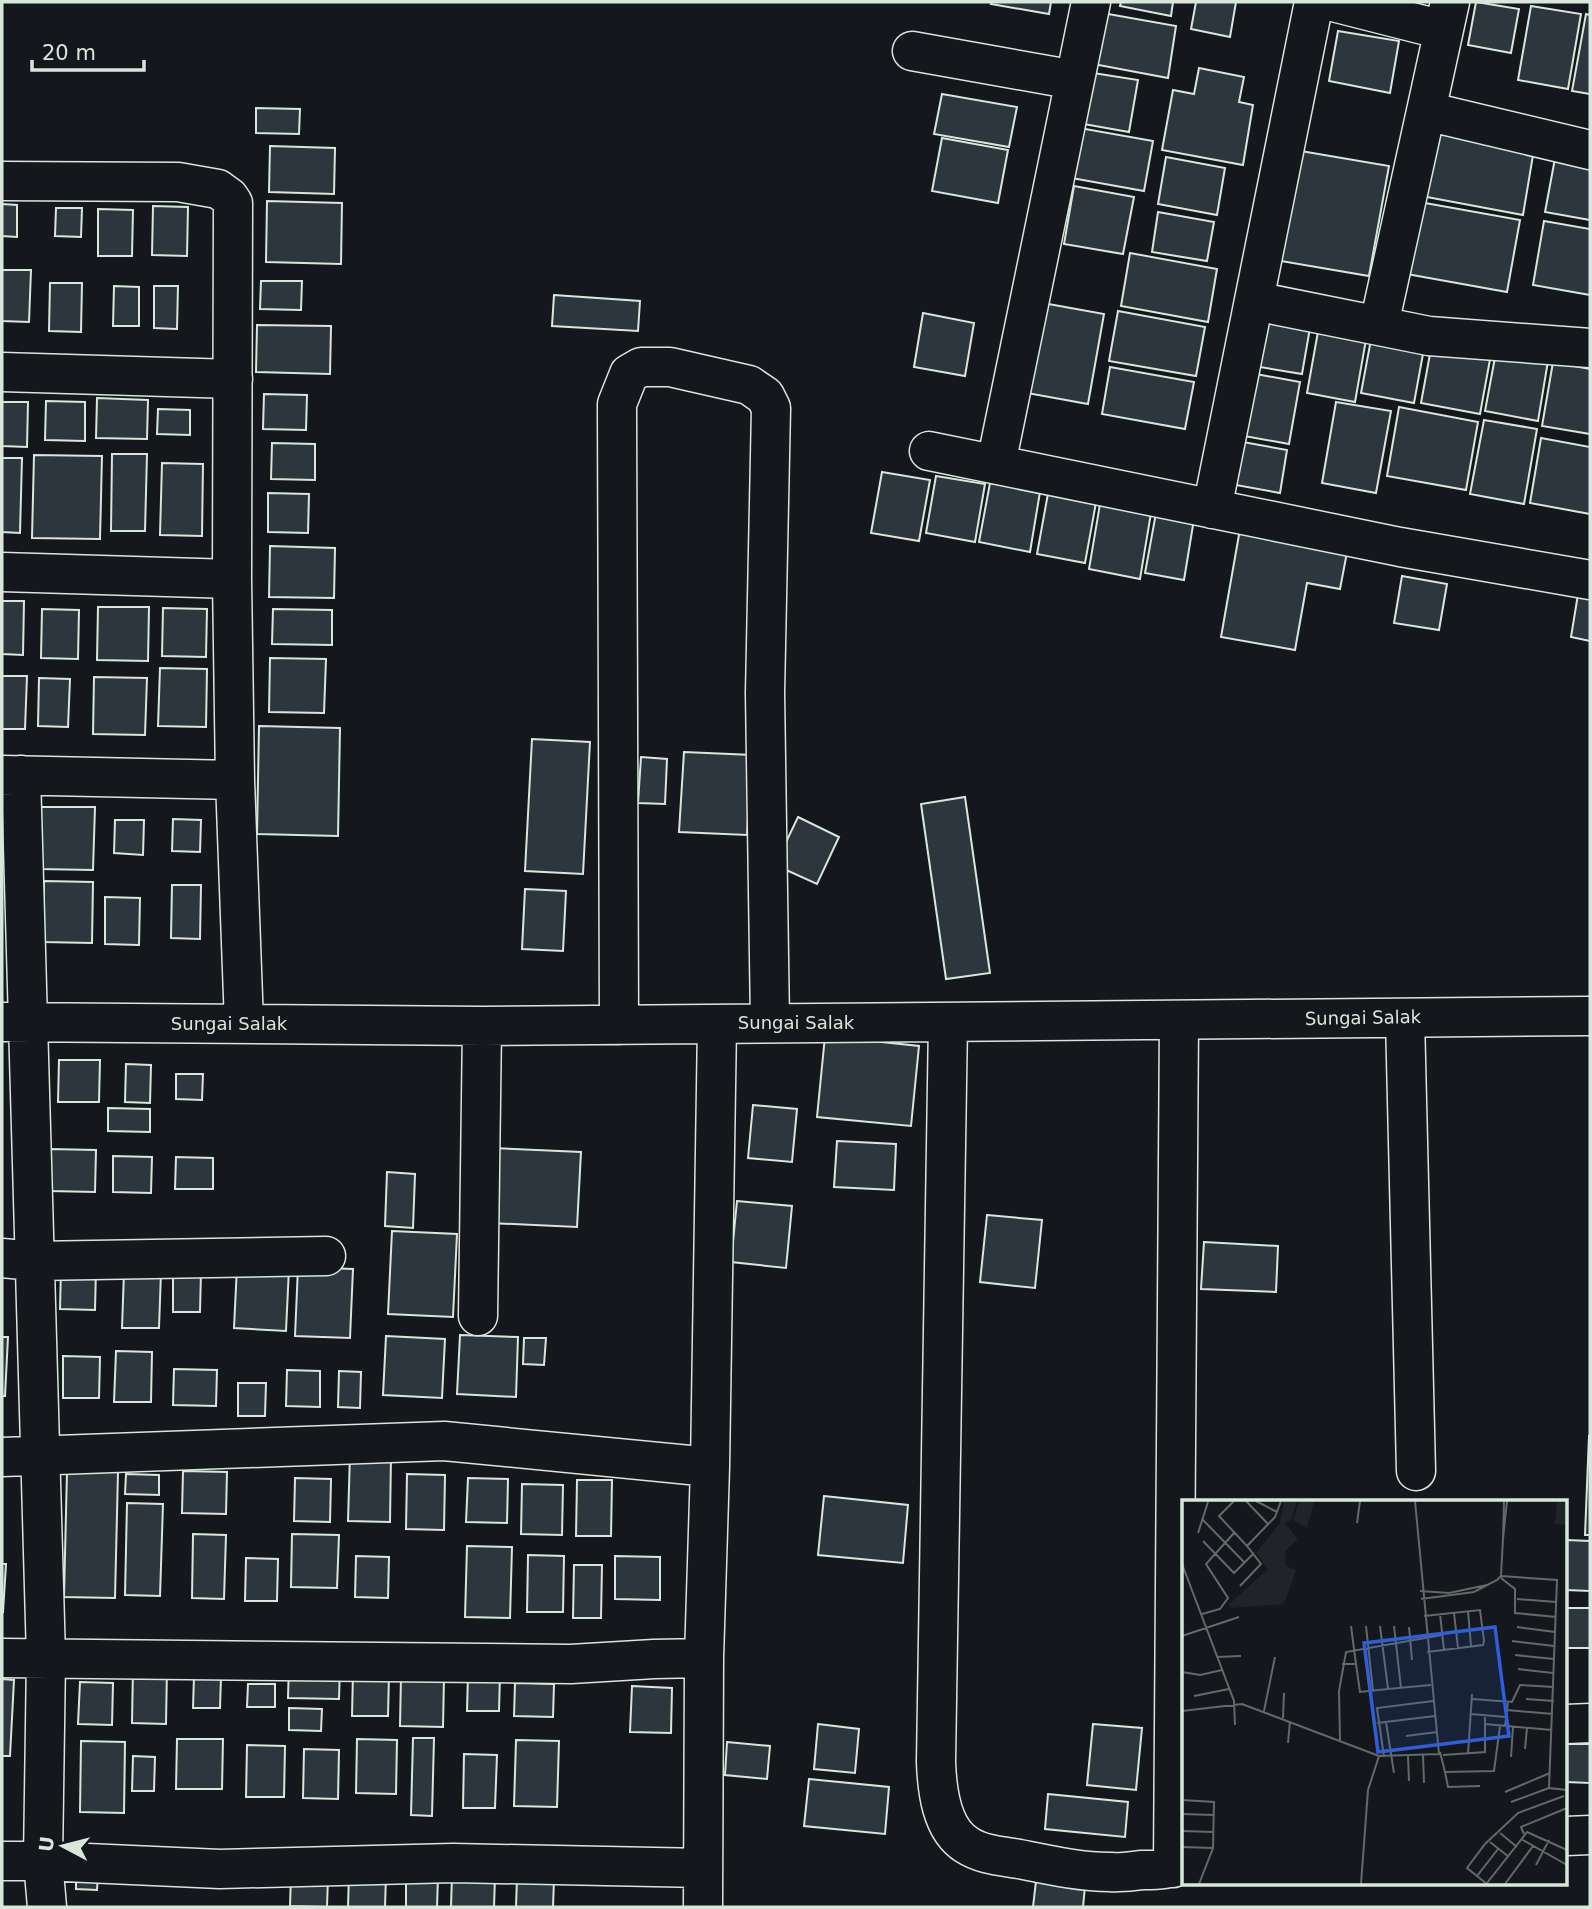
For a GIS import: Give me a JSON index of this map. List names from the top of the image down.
{
  "streets": {
    "street": ["Sungai Salak"]
  },
  "scale_bar": "20 m",
  "north": "left"
}
